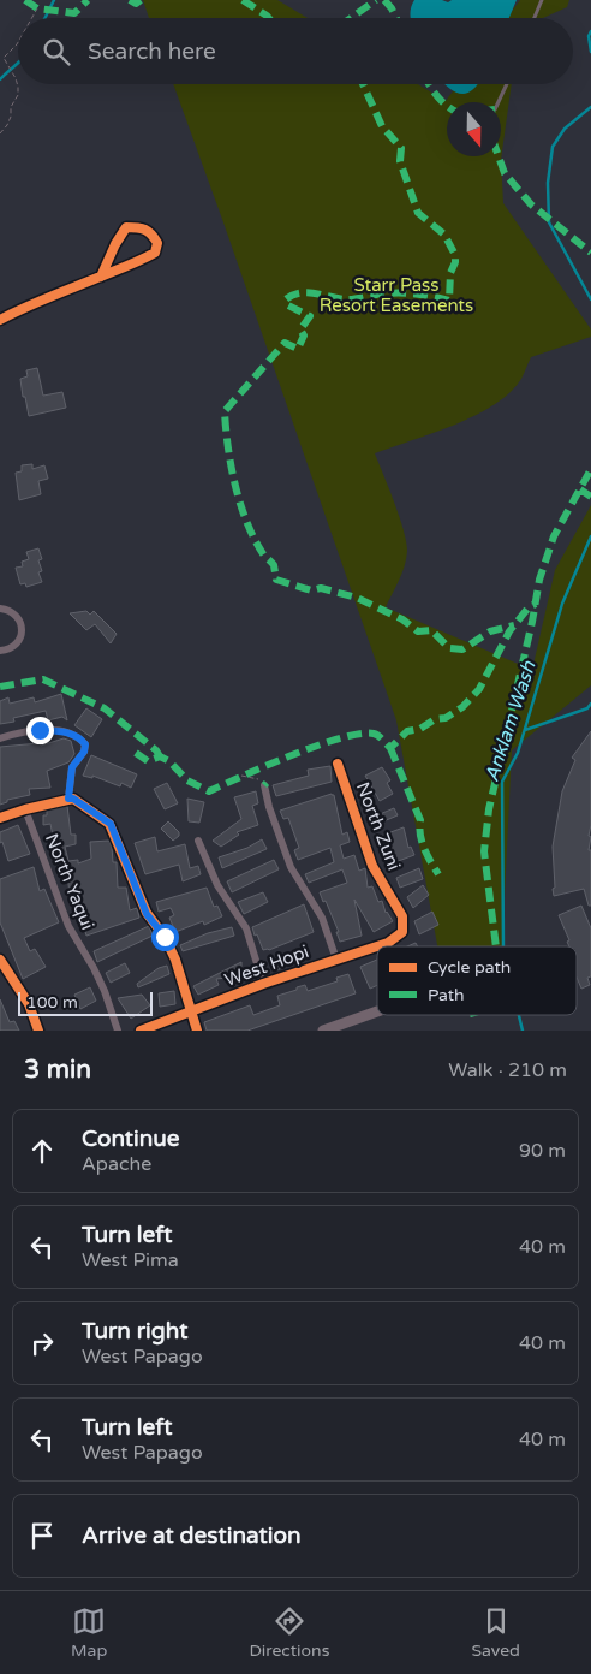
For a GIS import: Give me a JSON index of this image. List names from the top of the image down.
{
  "streets": {
    "street": ["North Zuni", "North Yaqui", "West Hopi"]
  },
  "crossings": [
    ["North Zuni", "West Hopi"]
  ],
  "water": ["Anklam Wash"],
  "parks": ["Starr Pass Resort Easements"],
  "legend": ["Cycle path", "Path"],
  "scale_bar": "100 m",
  "north": "bottom",
  "page": {
    "search": "Search here",
    "scale": "100 m",
    "heading": ["3 min", "Walk · 210 m"],
    "list": [
      ["Continue", "Apache", "90 m"],
      ["Turn left", "West Pima", "40 m"],
      ["Turn right", "West Papago", "40 m"],
      ["Turn left", "West Papago", "40 m"],
      "Arrive at destination"
    ],
    "nav": ["Map", "Directions", "Saved"]
  }
}
